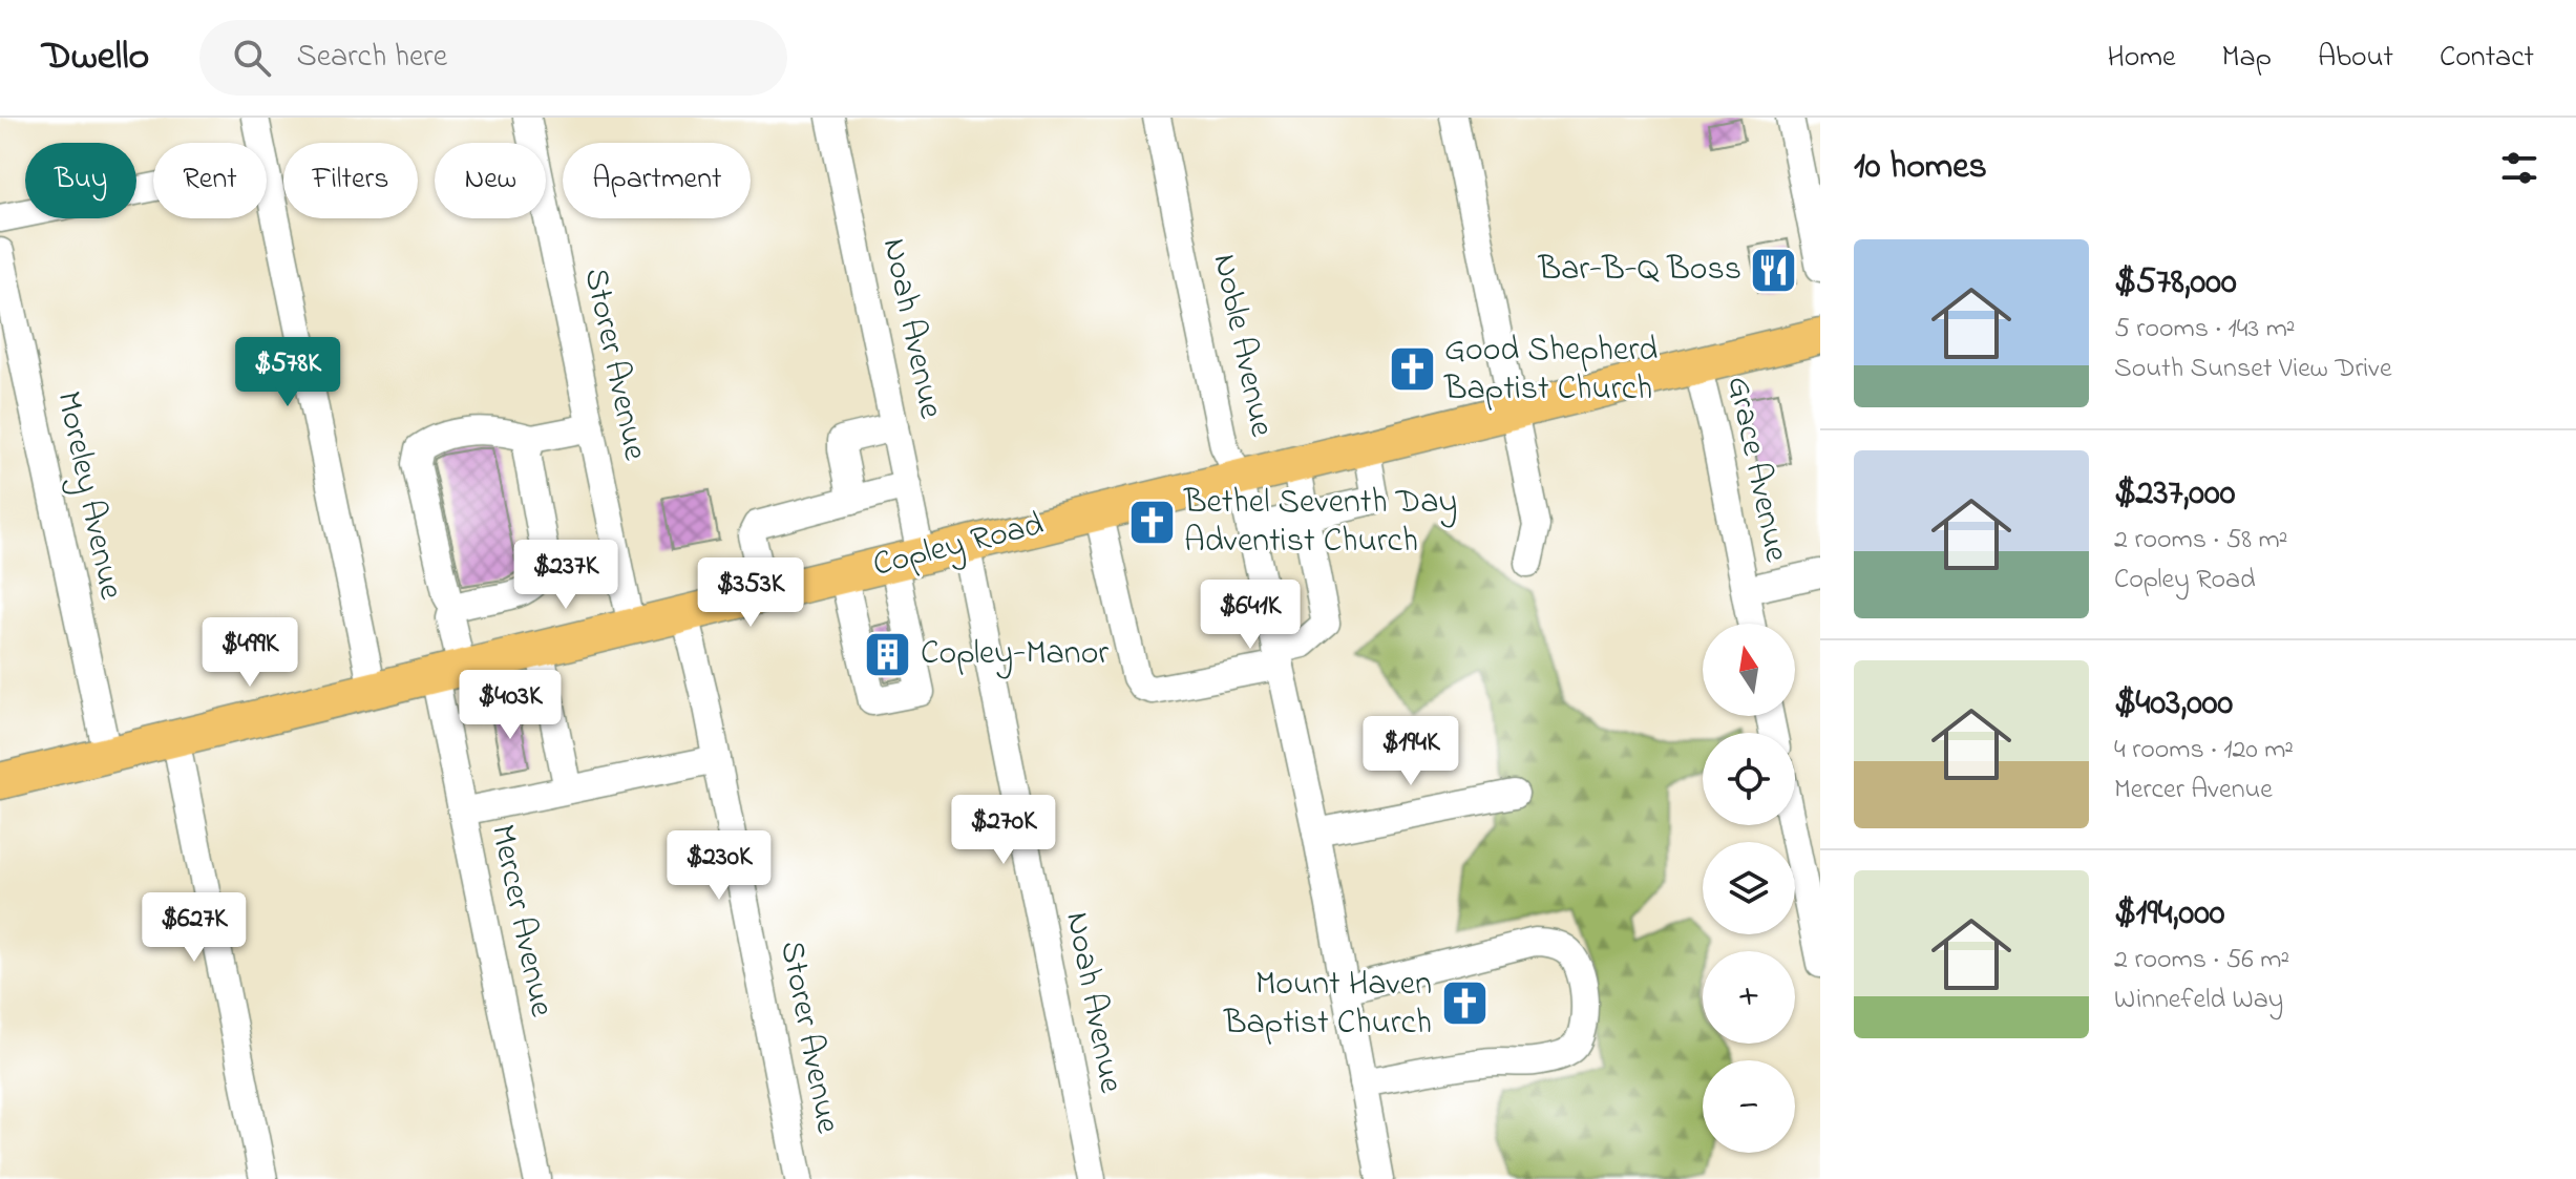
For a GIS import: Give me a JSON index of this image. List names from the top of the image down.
{
  "streets": {
    "main road": ["Copley Road"],
    "street": [
      "Noah Avenue",
      "Noble Avenue",
      "Storer Avenue",
      "Grace Avenue",
      "Moreley Avenue",
      "Mercer Avenue"
    ]
  },
  "crossings": [
    ["Noah Avenue", "Copley Road"],
    ["Noble Avenue", "Copley Road"],
    ["Storer Avenue", "Copley Road"],
    ["Grace Avenue", "Copley Road"],
    ["Moreley Avenue", "Copley Road"],
    ["Copley Road", "Mercer Avenue"]
  ],
  "places": {
    "restaurant": ["Bar-B-Q Boss"],
    "church": ["Good Shepherd Baptist Church", "Bethel Seventh Day Adventist Church", "Mount Haven Baptist Church"],
    "building": ["Copley-Manor"]
  },
  "north": "top",
  "page": {
    "header": "Dwello",
    "search": "Search here",
    "nav": [
      "Home",
      "Map",
      "About",
      "Contact"
    ],
    "heading": "10 homes",
    "chip": [
      "Buy",
      "Rent",
      "Filters",
      "New",
      "Apartment"
    ],
    "list": [
      {
        "name": "$578,000",
        "note": "5 rooms · 143 m² · South Sunset View Drive"
      },
      {
        "name": "$237,000",
        "note": "2 rooms · 58 m² · Copley Road"
      },
      {
        "name": "$403,000",
        "note": "4 rooms · 120 m² · Mercer Avenue"
      },
      {
        "name": "$194,000",
        "note": "2 rooms · 56 m² · Winnefeld Way"
      }
    ],
    "price": [
      "$578K",
      "$237K",
      "$353K",
      "$641K",
      "$499K",
      "$403K",
      "$194K",
      "$270K",
      "$230K",
      "$627K"
    ],
    "map_buttons": ["+", "−"]
  }
}
